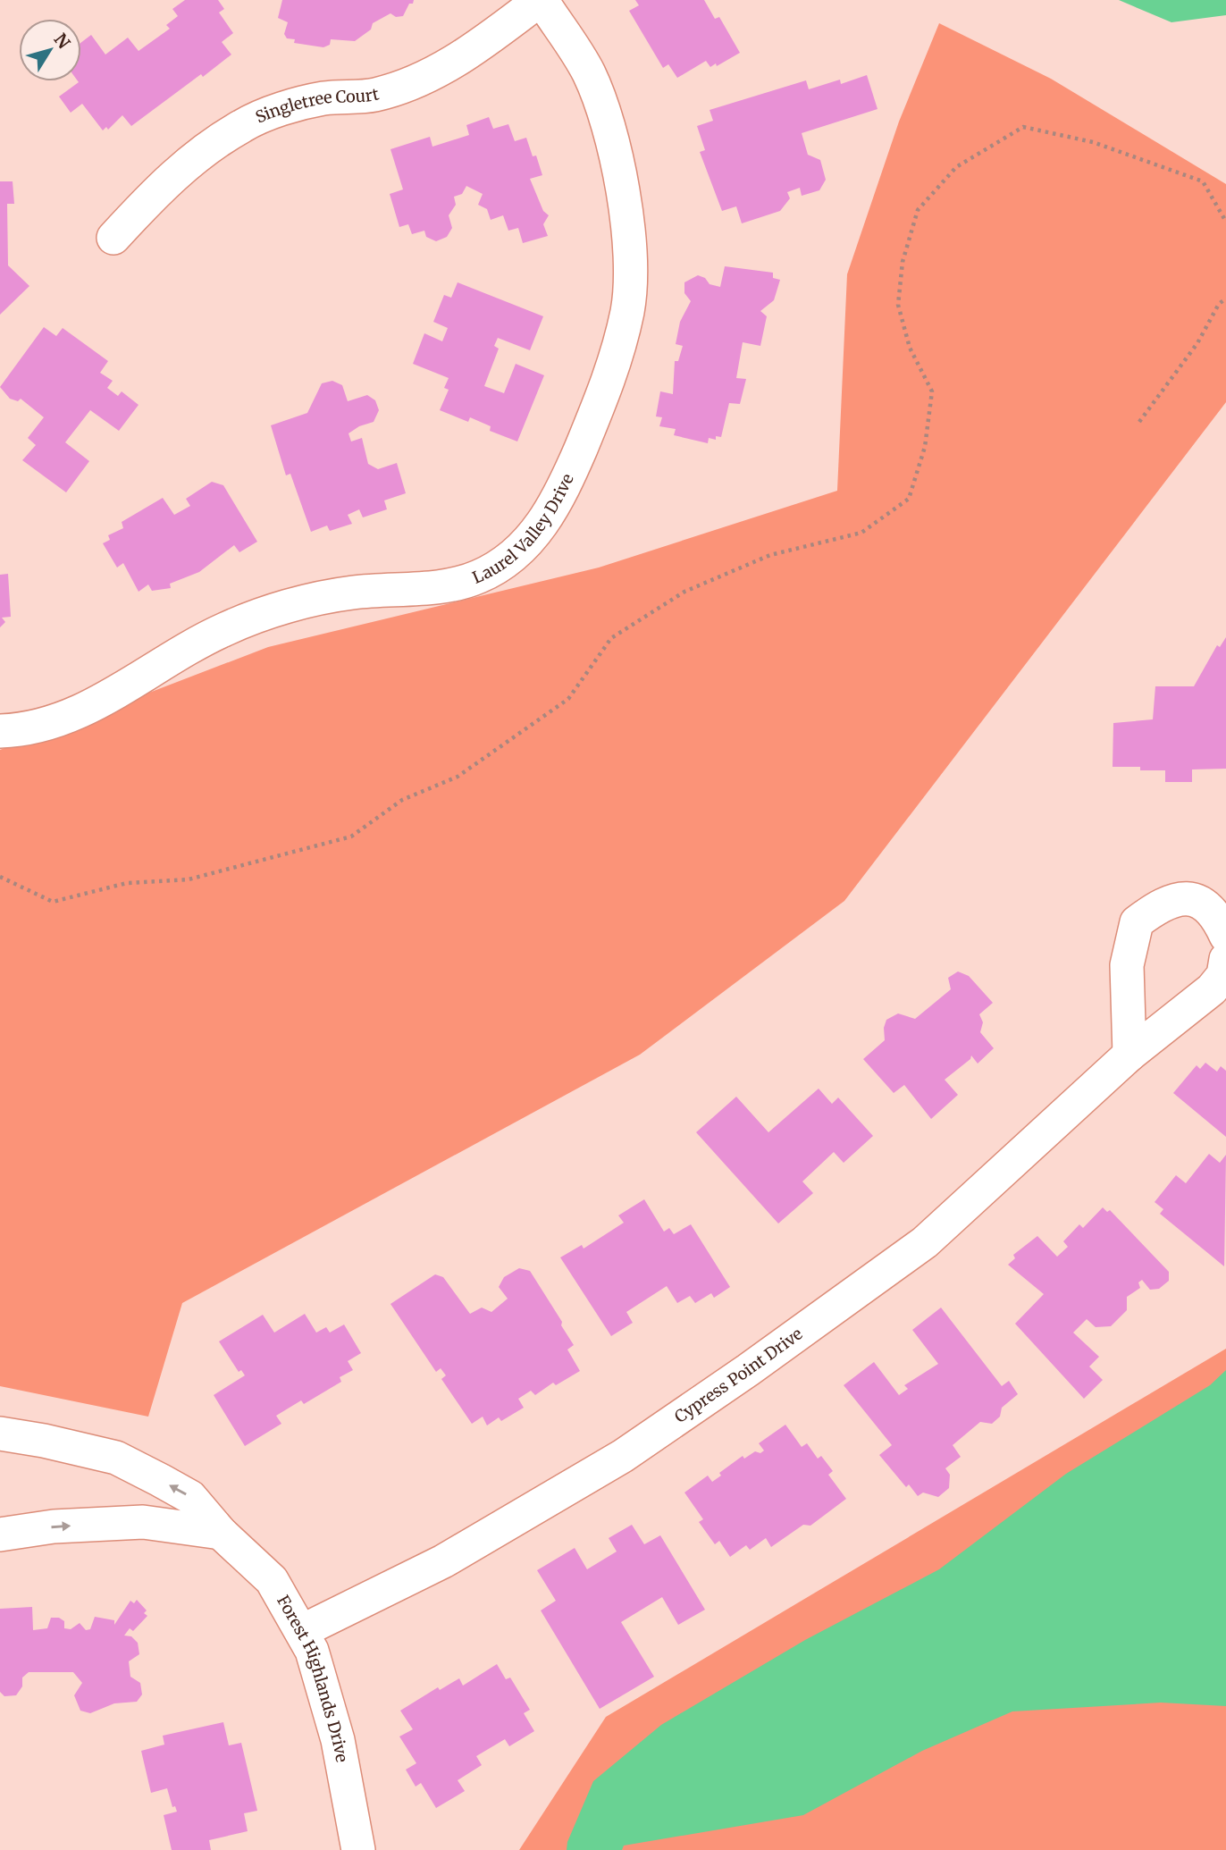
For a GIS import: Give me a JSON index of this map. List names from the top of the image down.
{
  "streets": {
    "street": [
      "Singletree Court",
      "Laurel Valley Drive",
      "Cypress Point Drive",
      "Forest Highlands Drive"
    ]
  },
  "crossings": [
    ["Singletree Court", "Laurel Valley Drive"],
    ["Cypress Point Drive", "Forest Highlands Drive"]
  ],
  "north": "top right"
}
